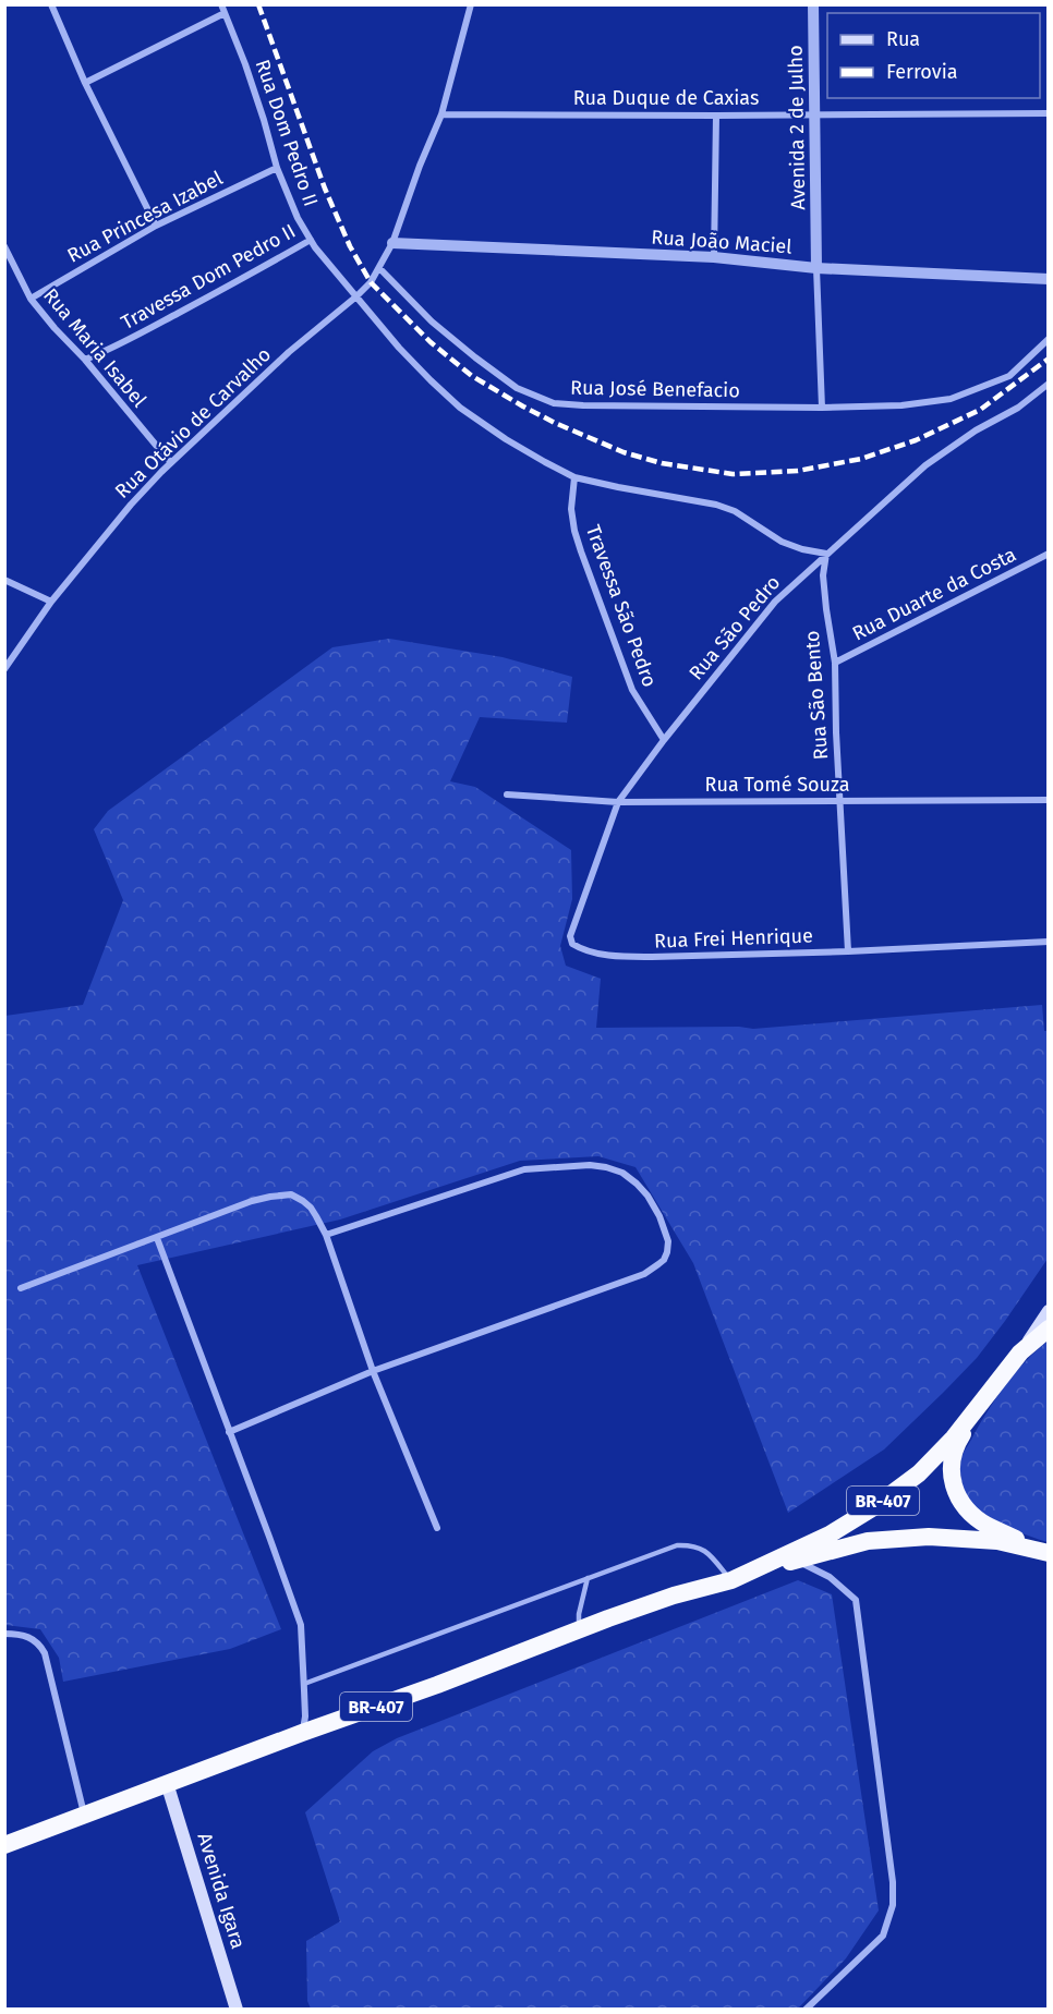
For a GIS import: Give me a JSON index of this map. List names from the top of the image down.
{
  "streets": {
    "highway": ["BR-407"],
    "main road": ["Avenida Igara"],
    "street": [
      "Rua Duque de Caxias",
      "Avenida 2 de Julho",
      "Rua Dom Pedro II",
      "Rua Princesa Izabel",
      "Rua João Maciel",
      "Travessa Dom Pedro II",
      "Rua Maria Isabel",
      "Rua José Benefacio",
      "Rua Otávio de Carvalho",
      "Rua Duarte da Costa",
      "Travessa São Pedro",
      "Rua São Pedro",
      "Rua São Bento",
      "Rua Tomé Souza",
      "Rua Frei Henrique"
    ]
  },
  "crossings": [
    ["Rua Duque de Caxias", "Avenida 2 de Julho"],
    ["Rua Duque de Caxias", "Rua Otávio de Carvalho"],
    ["Avenida 2 de Julho", "Rua João Maciel"],
    ["Avenida 2 de Julho", "Rua José Benefacio"],
    ["Rua Dom Pedro II", "Rua Princesa Izabel"],
    ["Rua Dom Pedro II", "Travessa Dom Pedro II"],
    ["Rua Dom Pedro II", "Rua Otávio de Carvalho"],
    ["Rua Princesa Izabel", "Rua Maria Isabel"],
    ["Rua João Maciel", "Rua Otávio de Carvalho"],
    ["Travessa Dom Pedro II", "Rua Maria Isabel"],
    ["Rua Maria Isabel", "Rua Otávio de Carvalho"],
    ["Rua José Benefacio", "Rua Otávio de Carvalho"],
    ["Rua Duarte da Costa", "Rua São Bento"],
    ["Travessa São Pedro", "Rua São Pedro"],
    ["Rua São Pedro", "Rua São Bento"],
    ["Rua São Pedro", "Rua Tomé Souza"],
    ["Rua São Pedro", "Rua Frei Henrique"],
    ["Rua São Bento", "Rua Tomé Souza"],
    ["Rua São Bento", "Rua Frei Henrique"],
    ["Rua Tomé Souza", "Rua Frei Henrique"],
    ["BR-407", "Avenida Igara"]
  ],
  "legend": ["Rua", "Ferrovia"]
}
